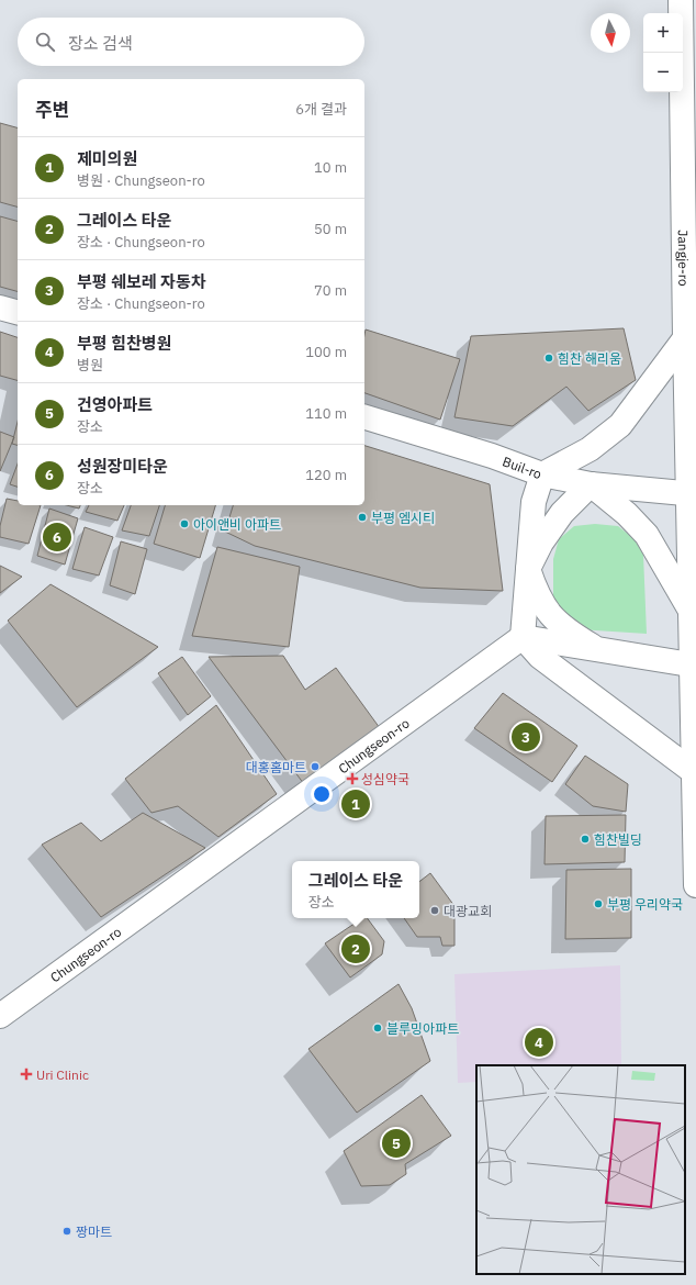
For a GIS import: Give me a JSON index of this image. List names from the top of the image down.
{
  "streets": {
    "street": ["Jangje-ro", "Buil-ro", "Chungseon-ro"]
  },
  "crossings": [
    ["Jangje-ro", "Buil-ro"]
  ],
  "places": {
    "other": [
      "힘찬 해리움",
      "부평 엠시티",
      "아이앤비 아파트",
      "대홍홈마트",
      "힘찬빌딩",
      "부평 우리약국",
      "대광교회",
      "블루밍아파트",
      "짱마트"
    ],
    "health": ["성심약국", "Uri Clinic"]
  },
  "north": "bottom",
  "page": {
    "map_buttons": ["+", "−"],
    "search": "장소 검색",
    "heading": ["주변", "6개 결과"],
    "list": [
      {
        "mark": "1",
        "name": "제미의원",
        "note": "병원 · Chungseon-ro",
        "value": "10 m"
      },
      {
        "mark": "2",
        "name": "그레이스 타운",
        "note": "장소 · Chungseon-ro",
        "value": "50 m"
      },
      {
        "mark": "3",
        "name": "부평 쉐보레 자동차",
        "note": "장소 · Chungseon-ro",
        "value": "70 m"
      },
      {
        "mark": "4",
        "name": "부평 힘찬병원",
        "note": "병원",
        "value": "100 m"
      },
      {
        "mark": "5",
        "name": "건영아파트",
        "note": "장소",
        "value": "110 m"
      },
      {
        "mark": "6",
        "name": "성원장미타운",
        "note": "장소",
        "value": "120 m"
      }
    ],
    "pins": [
      "6",
      "3",
      "1",
      "2",
      "4",
      "5"
    ],
    "popup": ["그레이스 타운", "장소"]
  }
}
